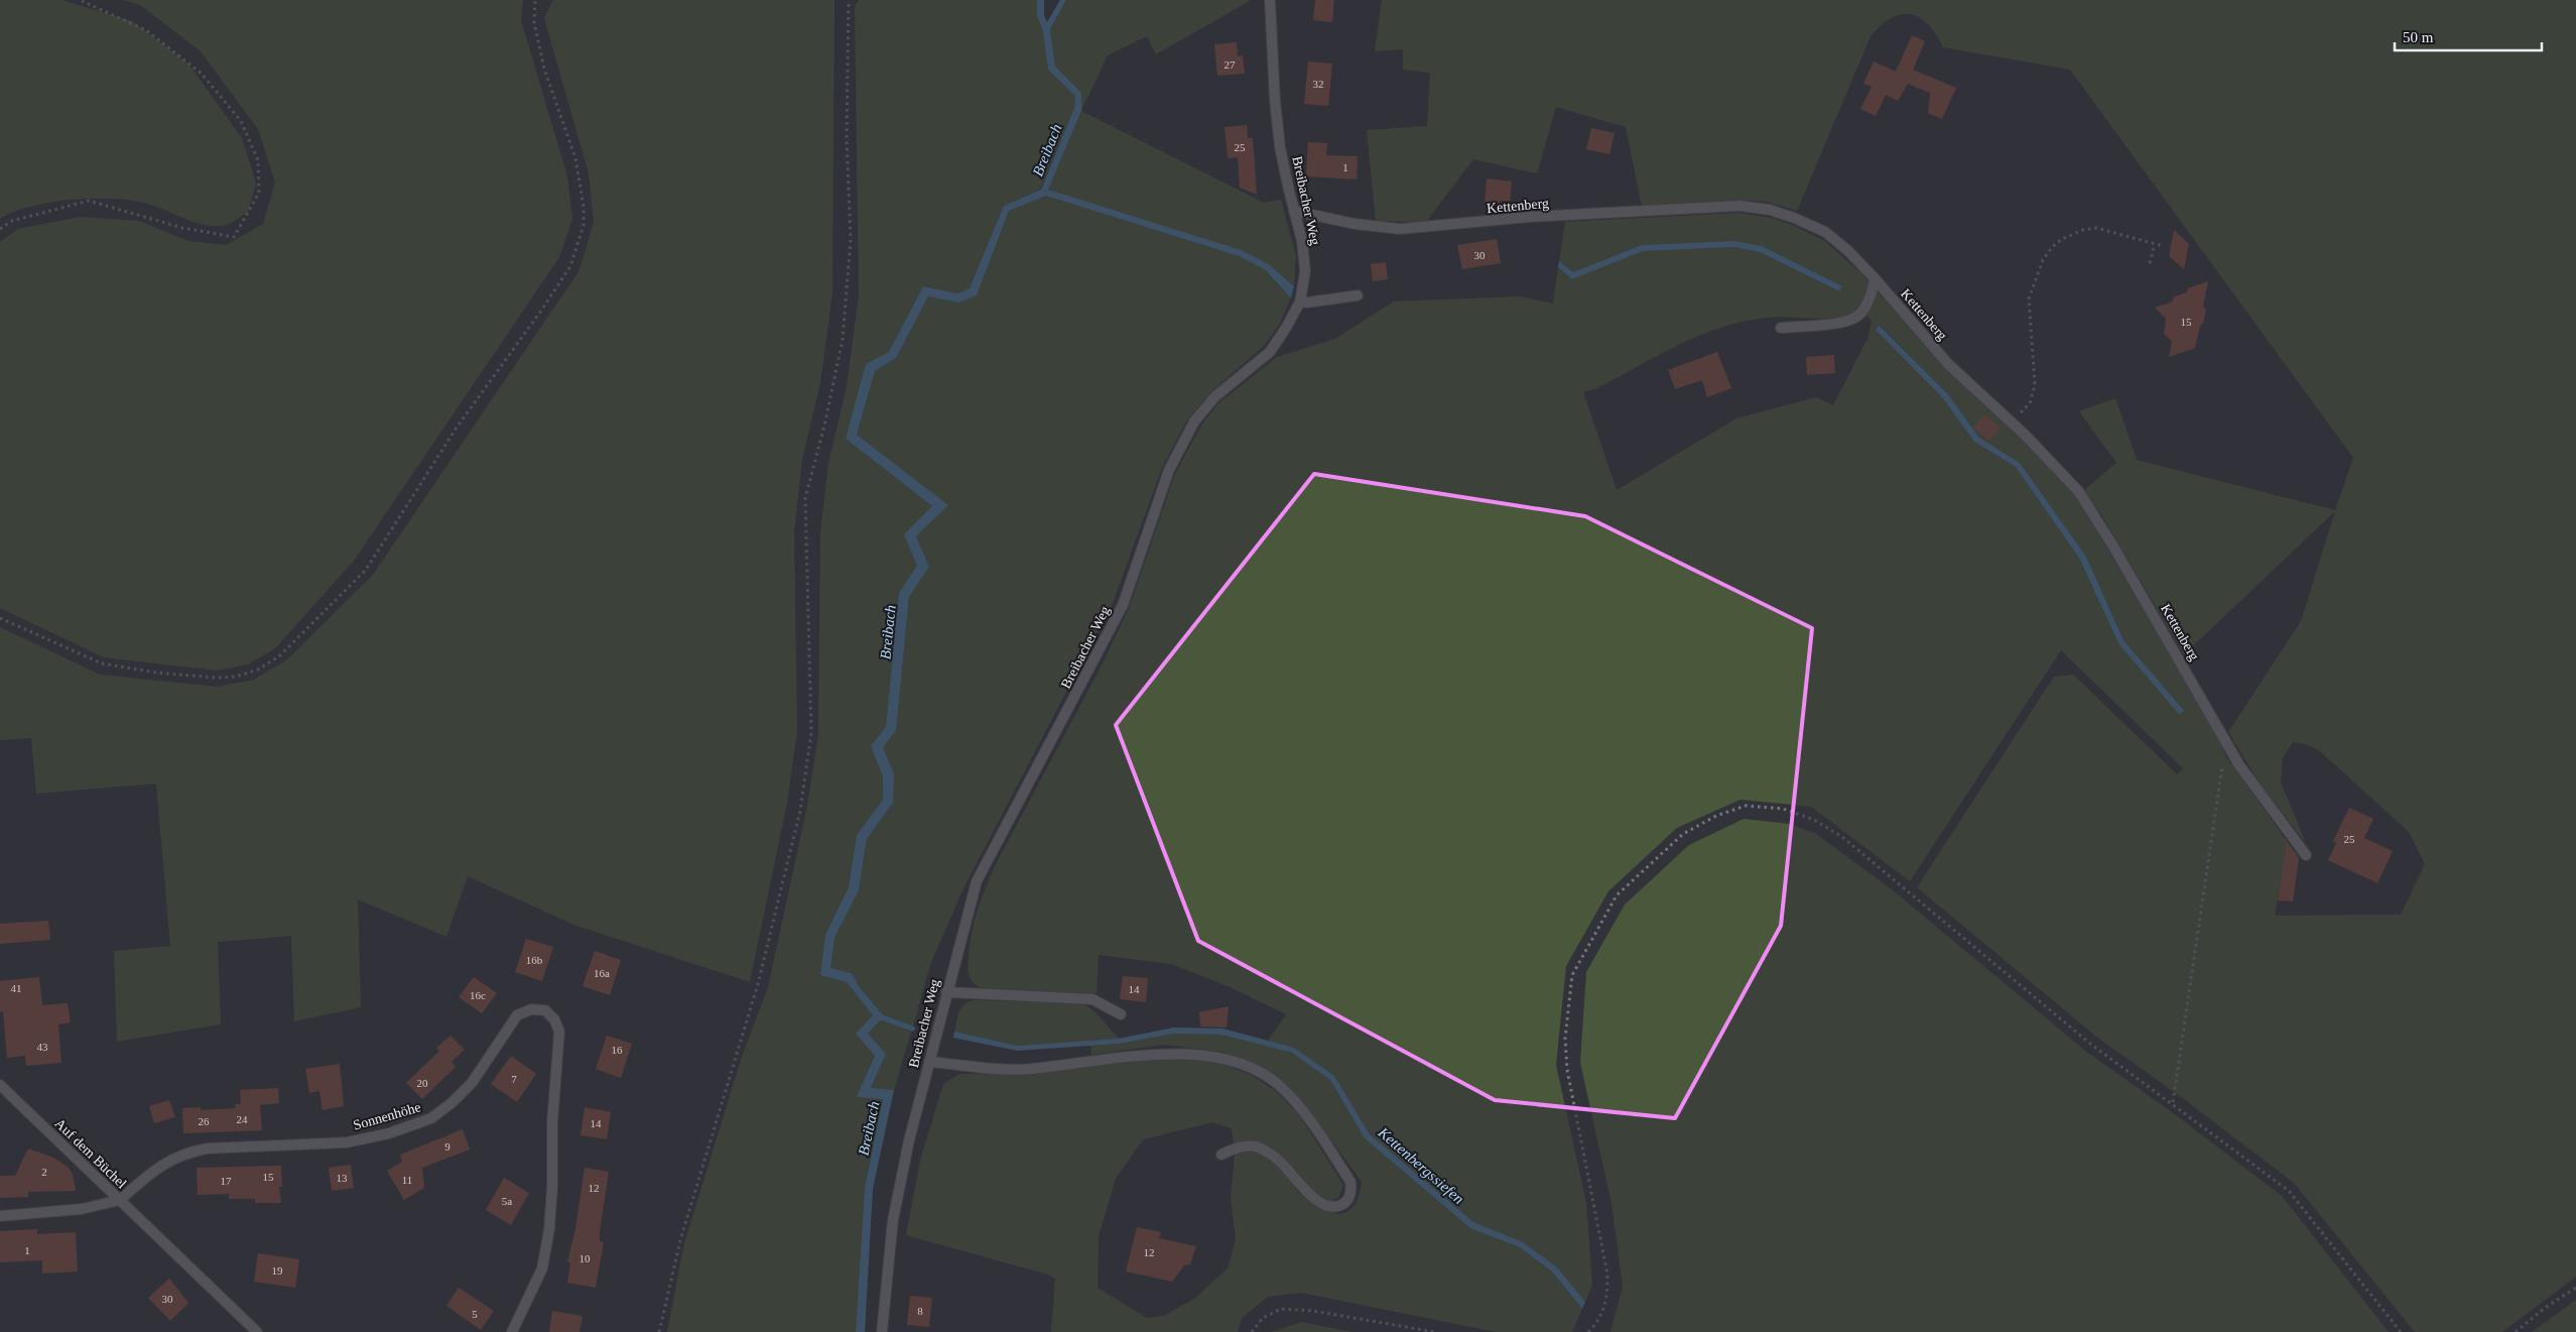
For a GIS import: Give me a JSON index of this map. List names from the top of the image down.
{
  "streets": {
    "street": [
      "Breibacher Weg",
      "Kettenberg",
      "Sonnenhöhe",
      "Auf dem Büchel"
    ]
  },
  "crossings": [
    ["Breibacher Weg", "Kettenberg"],
    ["Sonnenhöhe", "Auf dem Büchel"]
  ],
  "water": ["Breibach", "Kettenbergssiefen"],
  "house_numbers": [
    "27",
    "32",
    "25",
    "1",
    "30",
    "15",
    "25",
    "16b",
    "16a",
    "41",
    "14",
    "16c",
    "43",
    "16",
    "7",
    "20",
    "24",
    "26",
    "14",
    "9",
    "2",
    "15",
    "13",
    "11",
    "17",
    "12",
    "5a",
    "1",
    "12",
    "10",
    "19",
    "30",
    "8",
    "5"
  ],
  "scale_bar": "50 m"
}
